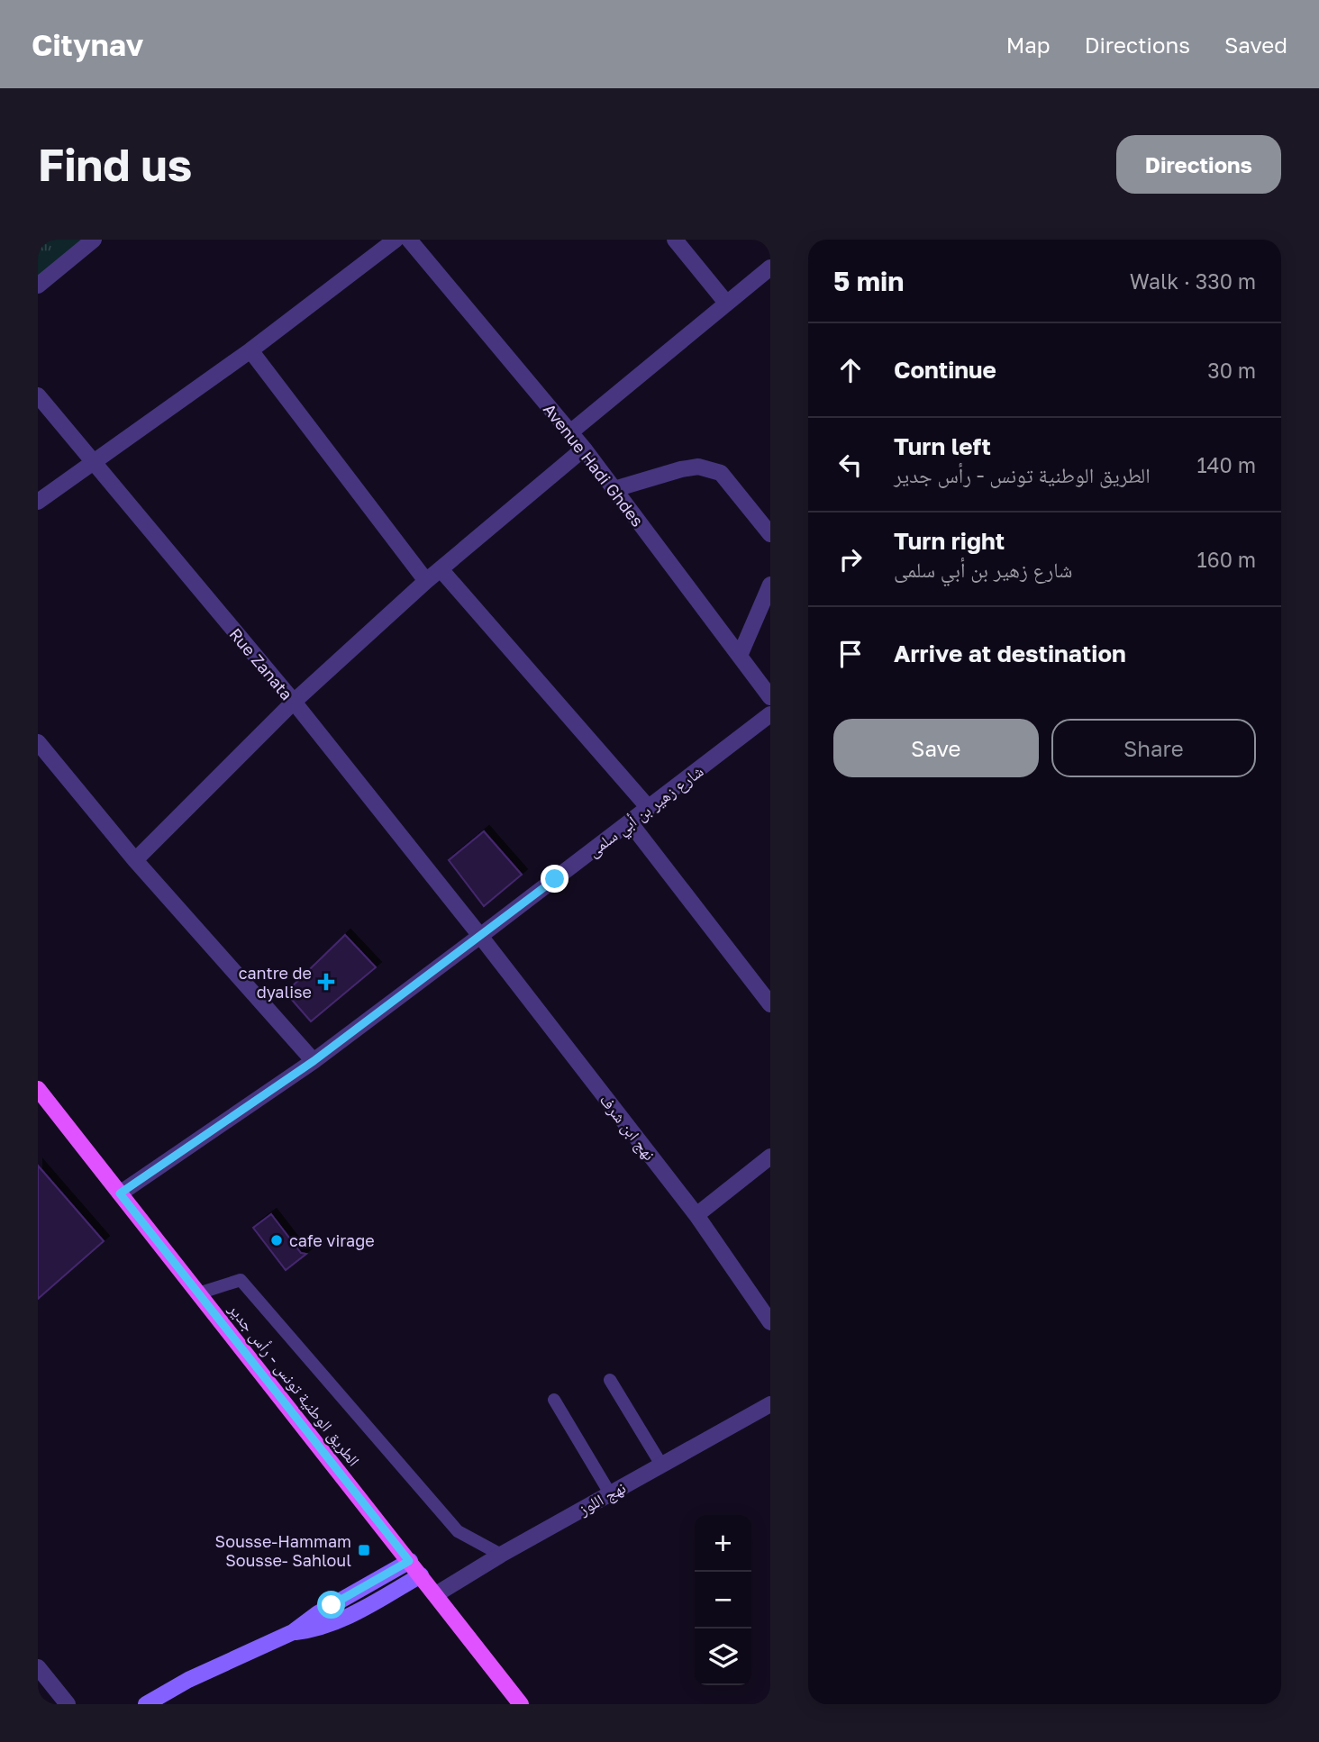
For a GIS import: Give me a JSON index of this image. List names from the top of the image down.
{
  "streets": {
    "main road": ["الطريق الوطنية تونس - رأس جدير"],
    "street": [
      "Avenue Hadi Ghdes",
      "Rue Zanata",
      "شارع زهير بن أبي سلمى",
      "نهج ابن شرف",
      "نهج اللوز"
    ]
  },
  "crossings": [
    ["Rue Zanata", "شارع زهير بن أبي سلمى"],
    ["Rue Zanata", "نهج ابن شرف"],
    ["شارع زهير بن أبي سلمى", "نهج ابن شرف"],
    ["شارع زهير بن أبي سلمى", "الطريق الوطنية تونس - رأس جدير"],
    ["الطريق الوطنية تونس - رأس جدير", "نهج اللوز"]
  ],
  "places": {
    "health": ["cantre de dyalise"],
    "other": ["cafe virage"],
    "transit": ["Sousse-Hammam Sousse- Sahloul"]
  },
  "page": {
    "header": "Citynav",
    "nav": ["Map", "Directions", "Saved"],
    "buttons": [
      "Directions",
      ["Save", "Share"]
    ],
    "title": "Find us",
    "heading": ["5 min", "Walk · 330 m"],
    "list": [
      ["Continue", "30 m"],
      ["Turn left", "الطريق الوطنية تونس - رأس جدير", "140 m"],
      ["Turn right", "شارع زهير بن أبي سلمى", "160 m"],
      "Arrive at destination"
    ],
    "map_buttons": ["+", "−"]
  }
}
